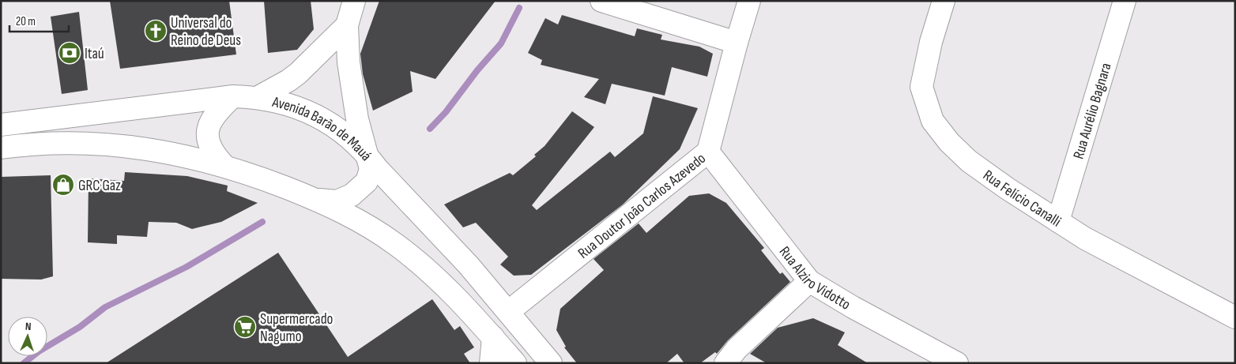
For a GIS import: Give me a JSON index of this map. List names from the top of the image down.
{
  "streets": {
    "street": [
      "Rua Aurélio Bagnara",
      "Avenida Barão de Mauá",
      "Rua Felício Canalli",
      "Rua Doutor João Carlos Azevedo",
      "Rua Alziro Vidotto"
    ]
  },
  "crossings": [
    ["Rua Aurélio Bagnara", "Rua Felício Canalli"],
    ["Avenida Barão de Mauá", "Rua Doutor João Carlos Azevedo"],
    ["Rua Doutor João Carlos Azevedo", "Rua Alziro Vidotto"]
  ],
  "places": {
    "church": ["Universal do Reino de Deus"],
    "bank": ["Itaú"],
    "shop": ["GRC Gaz"],
    "supermarket": ["Supermercado Nagumo"]
  },
  "scale_bar": "20 m",
  "north": "top"
}
